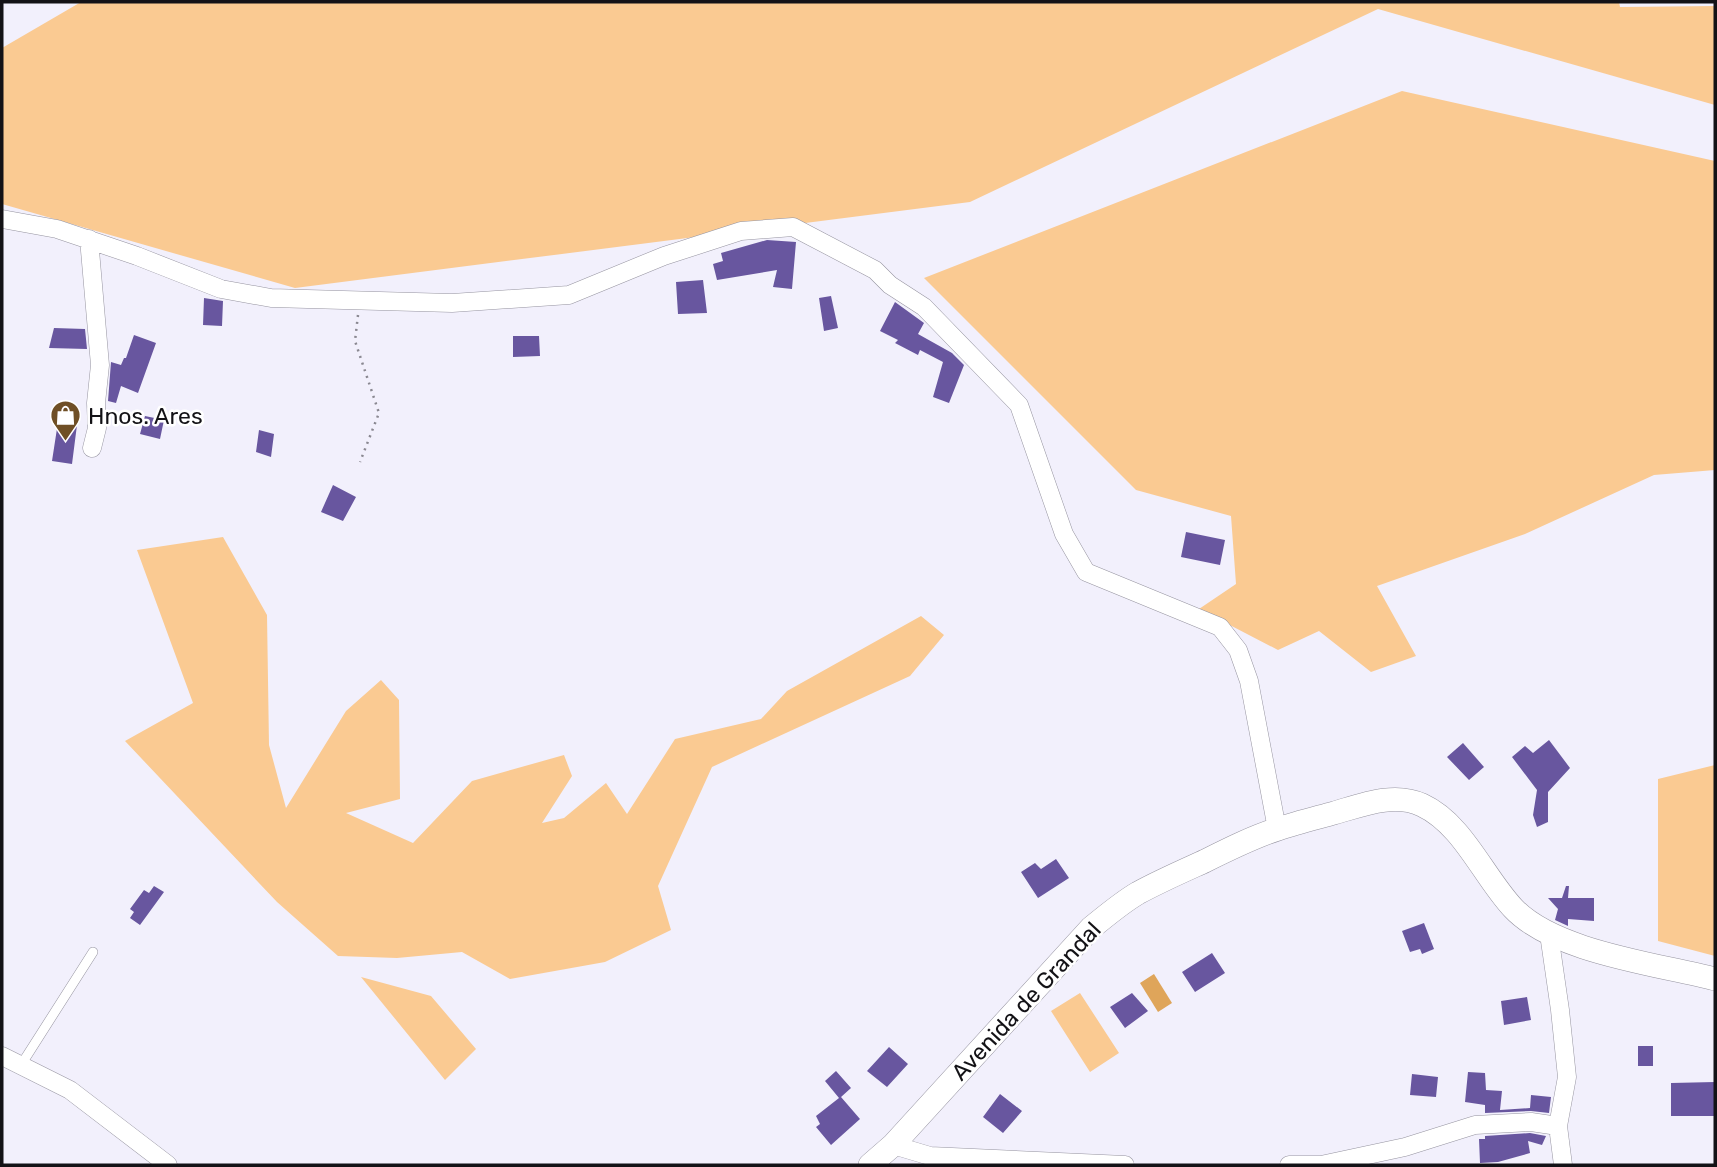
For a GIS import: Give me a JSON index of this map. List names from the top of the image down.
{
  "streets": {
    "street": ["Avenida de Grandal"]
  },
  "places": {
    "shop": ["Hnos. Ares"]
  }
}
